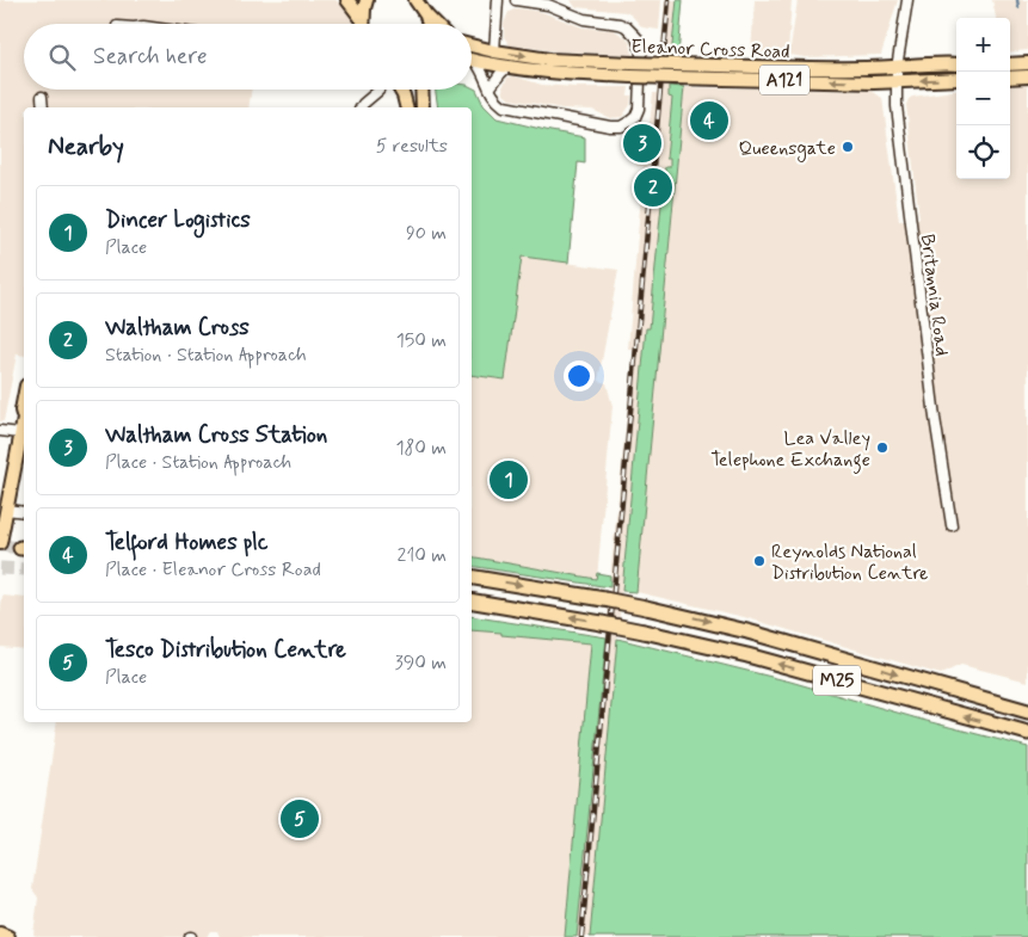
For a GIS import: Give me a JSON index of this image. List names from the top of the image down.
{
  "streets": {
    "highway": ["M25"],
    "main road": ["Eleanor Cross Road", "A121"],
    "street": ["Britannia Road"]
  },
  "crossings": [
    ["Eleanor Cross Road", "Britannia Road"]
  ],
  "places": ["Queensgate", "Lea Valley Telephone Exchange", "Reynolds National Distribution Centre"],
  "page": {
    "map_buttons": ["+", "−"],
    "search": "Search here",
    "pins": [
      "4",
      "3",
      "2",
      "1",
      "5"
    ],
    "heading": ["Nearby", "5 results"],
    "list": [
      {
        "mark": "1",
        "name": "Dincer Logistics",
        "note": "Place",
        "value": "90 m"
      },
      {
        "mark": "2",
        "name": "Waltham Cross",
        "note": "Station · Station Approach",
        "value": "150 m"
      },
      {
        "mark": "3",
        "name": "Waltham Cross Station",
        "note": "Place · Station Approach",
        "value": "180 m"
      },
      {
        "mark": "4",
        "name": "Telford Homes plc",
        "note": "Place · Eleanor Cross Road",
        "value": "210 m"
      },
      {
        "mark": "5",
        "name": "Tesco Distribution Centre",
        "note": "Place",
        "value": "390 m"
      }
    ]
  }
}
